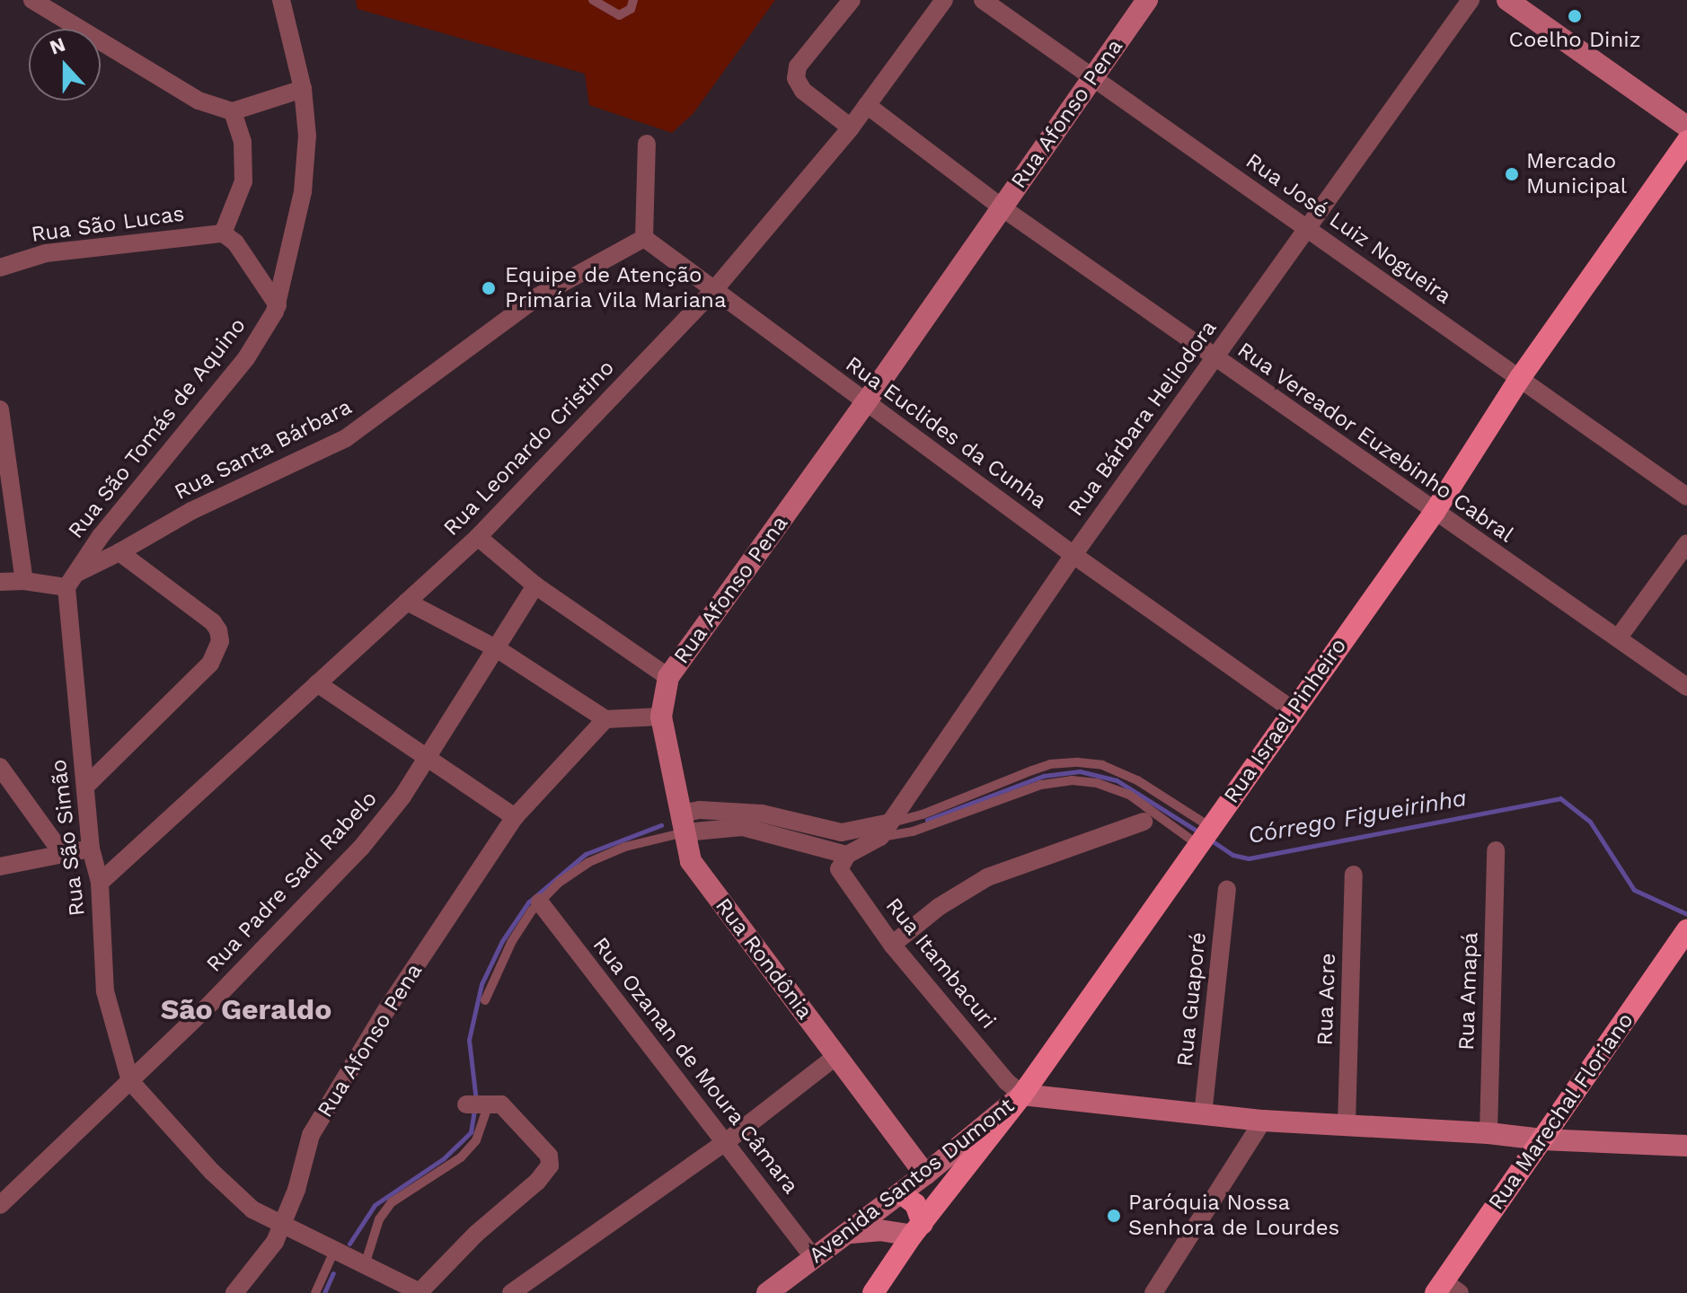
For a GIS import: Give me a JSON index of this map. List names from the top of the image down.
{
  "streets": {
    "main road": ["Rua Israel Pinheiro", "Rua Marechal Floriano"],
    "street": [
      "Rua Afonso Pena",
      "Rua São Lucas",
      "Rua José Luiz Nogueira",
      "Rua Bárbara Heliodora",
      "Rua São Tomás de Aquino",
      "Rua Euclides da Cunha",
      "Rua Vereador Euzebinho Cabral",
      "Rua Leonardo Cristino",
      "Rua Santa Bárbara",
      "Rua São Simão",
      "Rua Padre Sadi Rabelo",
      "Rua Rondônia",
      "Rua Itambacuri",
      "Rua Amapá",
      "Rua Guaporé",
      "Rua Acre",
      "Rua Ozanan de Moura Câmara",
      "Avenida Santos Dumont"
    ]
  },
  "crossings": [
    ["Rua Afonso Pena", "Rua José Luiz Nogueira"],
    ["Rua Afonso Pena", "Rua Euclides da Cunha"],
    ["Rua Afonso Pena", "Rua Vereador Euzebinho Cabral"],
    ["Rua Afonso Pena", "Rua Rondônia"],
    ["Rua José Luiz Nogueira", "Rua Bárbara Heliodora"],
    ["Rua José Luiz Nogueira", "Rua Israel Pinheiro"],
    ["Rua Bárbara Heliodora", "Rua Euclides da Cunha"],
    ["Rua Bárbara Heliodora", "Rua Vereador Euzebinho Cabral"],
    ["Rua Bárbara Heliodora", "Rua Itambacuri"],
    ["Rua São Tomás de Aquino", "Rua Santa Bárbara"],
    ["Rua São Tomás de Aquino", "Rua São Simão"],
    ["Rua Euclides da Cunha", "Rua Leonardo Cristino"],
    ["Rua Euclides da Cunha", "Rua Israel Pinheiro"],
    ["Rua Vereador Euzebinho Cabral", "Rua Leonardo Cristino"],
    ["Rua Vereador Euzebinho Cabral", "Rua Israel Pinheiro"],
    ["Rua Leonardo Cristino", "Rua São Simão"],
    ["Rua Santa Bárbara", "Rua São Simão"],
    ["Rua Israel Pinheiro", "Rua Itambacuri"],
    ["Rua Israel Pinheiro", "Avenida Santos Dumont"],
    ["Rua São Simão", "Rua Padre Sadi Rabelo"],
    ["Rua Rondônia", "Avenida Santos Dumont"],
    ["Rua Itambacuri", "Avenida Santos Dumont"],
    ["Rua Ozanan de Moura Câmara", "Avenida Santos Dumont"]
  ],
  "districts": ["São Geraldo"],
  "water": ["Córrego Figueirinha"],
  "places": [
    "Coelho Diniz",
    "Mercado Municipal",
    "Equipe de Atenção Primária Vila Mariana",
    "Paróquia Nossa Senhora de Lourdes"
  ],
  "north": "top"
}
